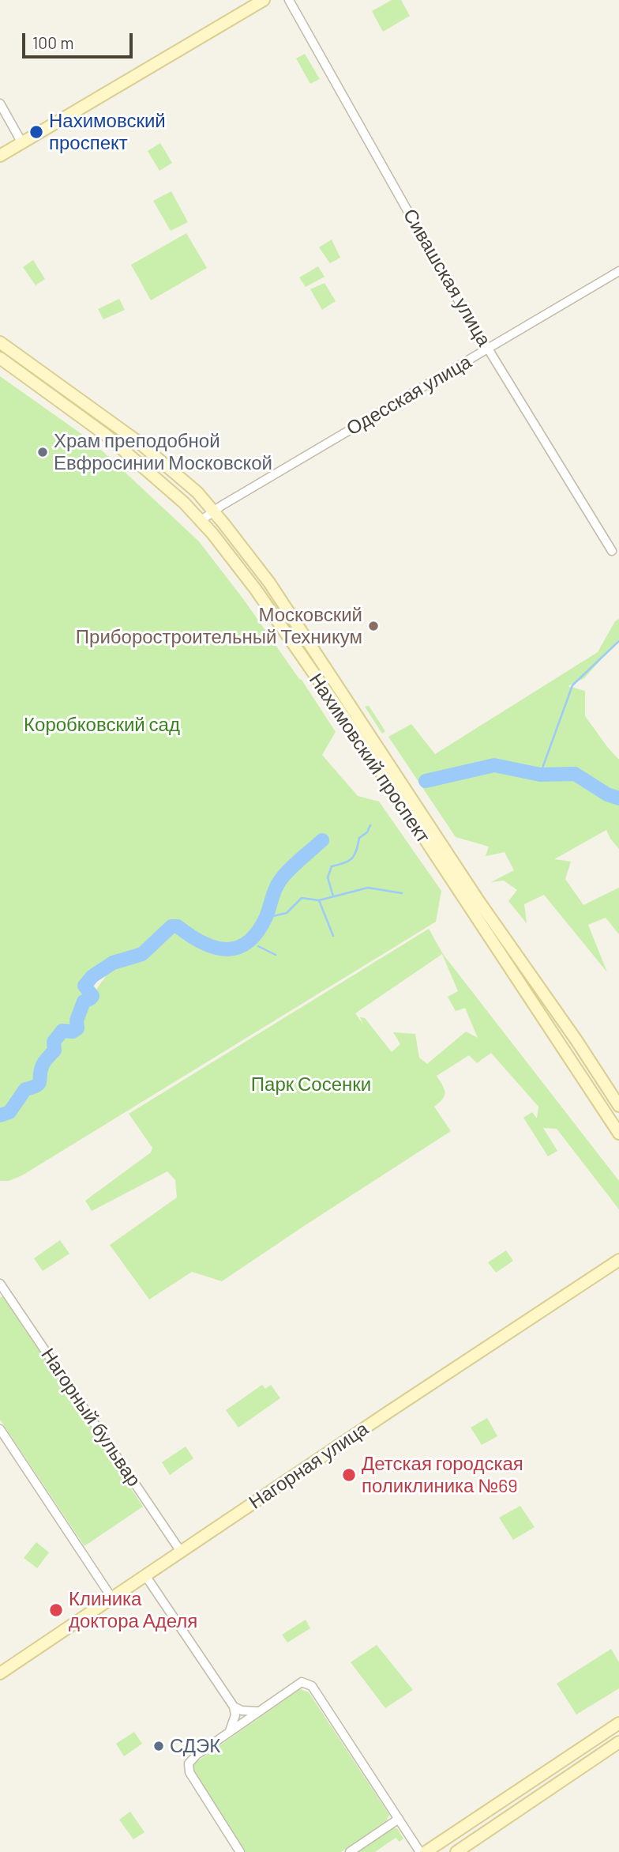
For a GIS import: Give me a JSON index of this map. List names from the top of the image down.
{
  "streets": {
    "main road": ["Нахимовский проспект", "Нагорная улица"],
    "street": ["Сивашская улица", "Одесская улица", "Нагорный бульвар"]
  },
  "crossings": [
    ["Сивашская улица", "Одесская улица"],
    ["Одесская улица", "Нахимовский проспект"],
    ["Нагорный бульвар", "Нагорная улица"]
  ],
  "parks": ["Коробковский сад", "Парк Сосенки"],
  "places": [
    "Нахимовский проспект",
    "Храм преподобной Евфросинии Московской",
    "Московский Приборостроительный Техникум",
    "Детская городская поликлиника №69",
    "Клиника доктора Аделя",
    "СДЭК"
  ],
  "scale_bar": "100 m"
}
